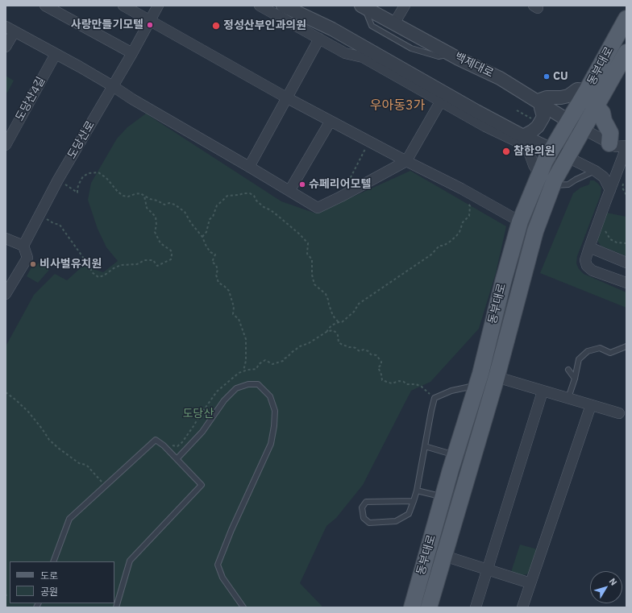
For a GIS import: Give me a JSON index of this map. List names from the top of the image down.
{
  "streets": {
    "main road": ["동부대로"],
    "street": ["백제대로", "도당산4길", "도당산로"]
  },
  "crossings": [
    ["백제대로", "동부대로"]
  ],
  "districts": ["우아동3가"],
  "parks": ["도당산"],
  "places": [
    "사랑만들기모텔",
    "정성산부인과의원",
    "CU",
    "참한의원",
    "슈페리어모텔",
    "비사벌유치원"
  ],
  "legend": ["도로", "공원"],
  "north": "top right"
}
